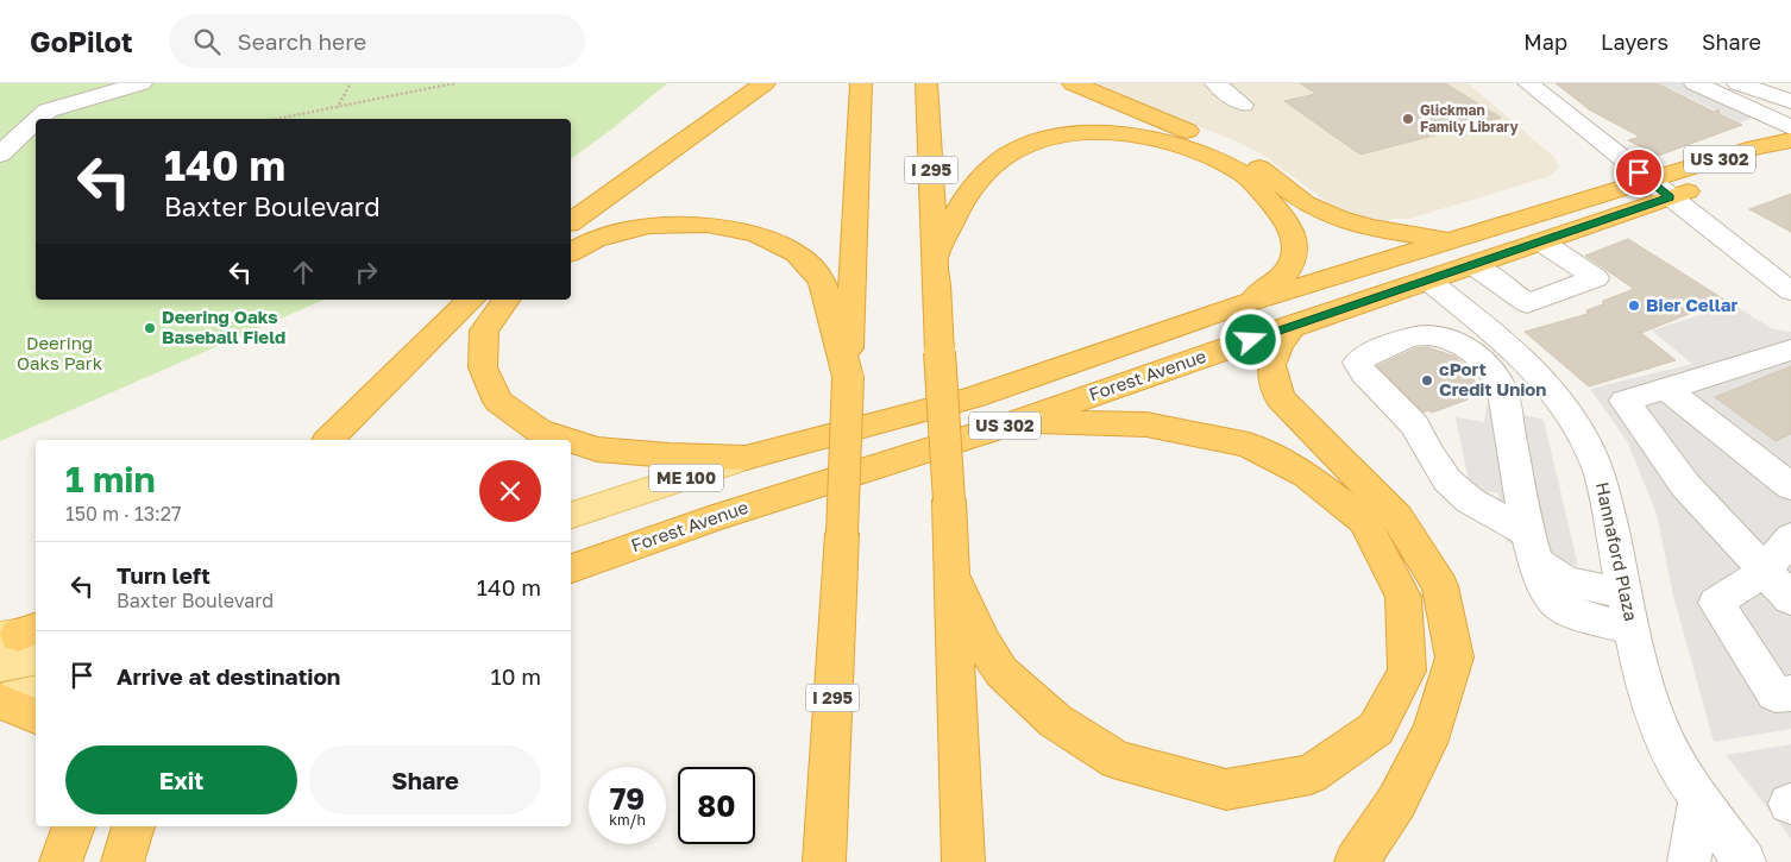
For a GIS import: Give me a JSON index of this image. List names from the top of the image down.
{
  "streets": {
    "highway": ["US 302", "I 295", "Forest Avenue"],
    "main road": ["ME 100"],
    "street": ["Hannaford Plaza"]
  },
  "crossings": [
    ["Forest Avenue", "Hannaford Plaza"]
  ],
  "parks": ["Deering Oaks Park"],
  "places": [
    "Glickman Family Library",
    "Bier Cellar",
    "Deering Oaks Baseball Field",
    "cPort Credit Union"
  ],
  "page": {
    "header": "GoPilot",
    "search": "Search here",
    "nav": ["Map", "Layers", "Share"],
    "turn": ["140 m", "Baxter Boulevard"],
    "heading": ["1 min", "150 m · 13:27"],
    "list": [
      {
        "name": "Turn left",
        "note": "Baxter Boulevard",
        "value": "140 m"
      },
      {
        "name": "Arrive at destination",
        "value": "10 m"
      }
    ],
    "buttons": ["Exit", "Share"],
    "speed": "79 km/h",
    "limit": "80"
  }
}
